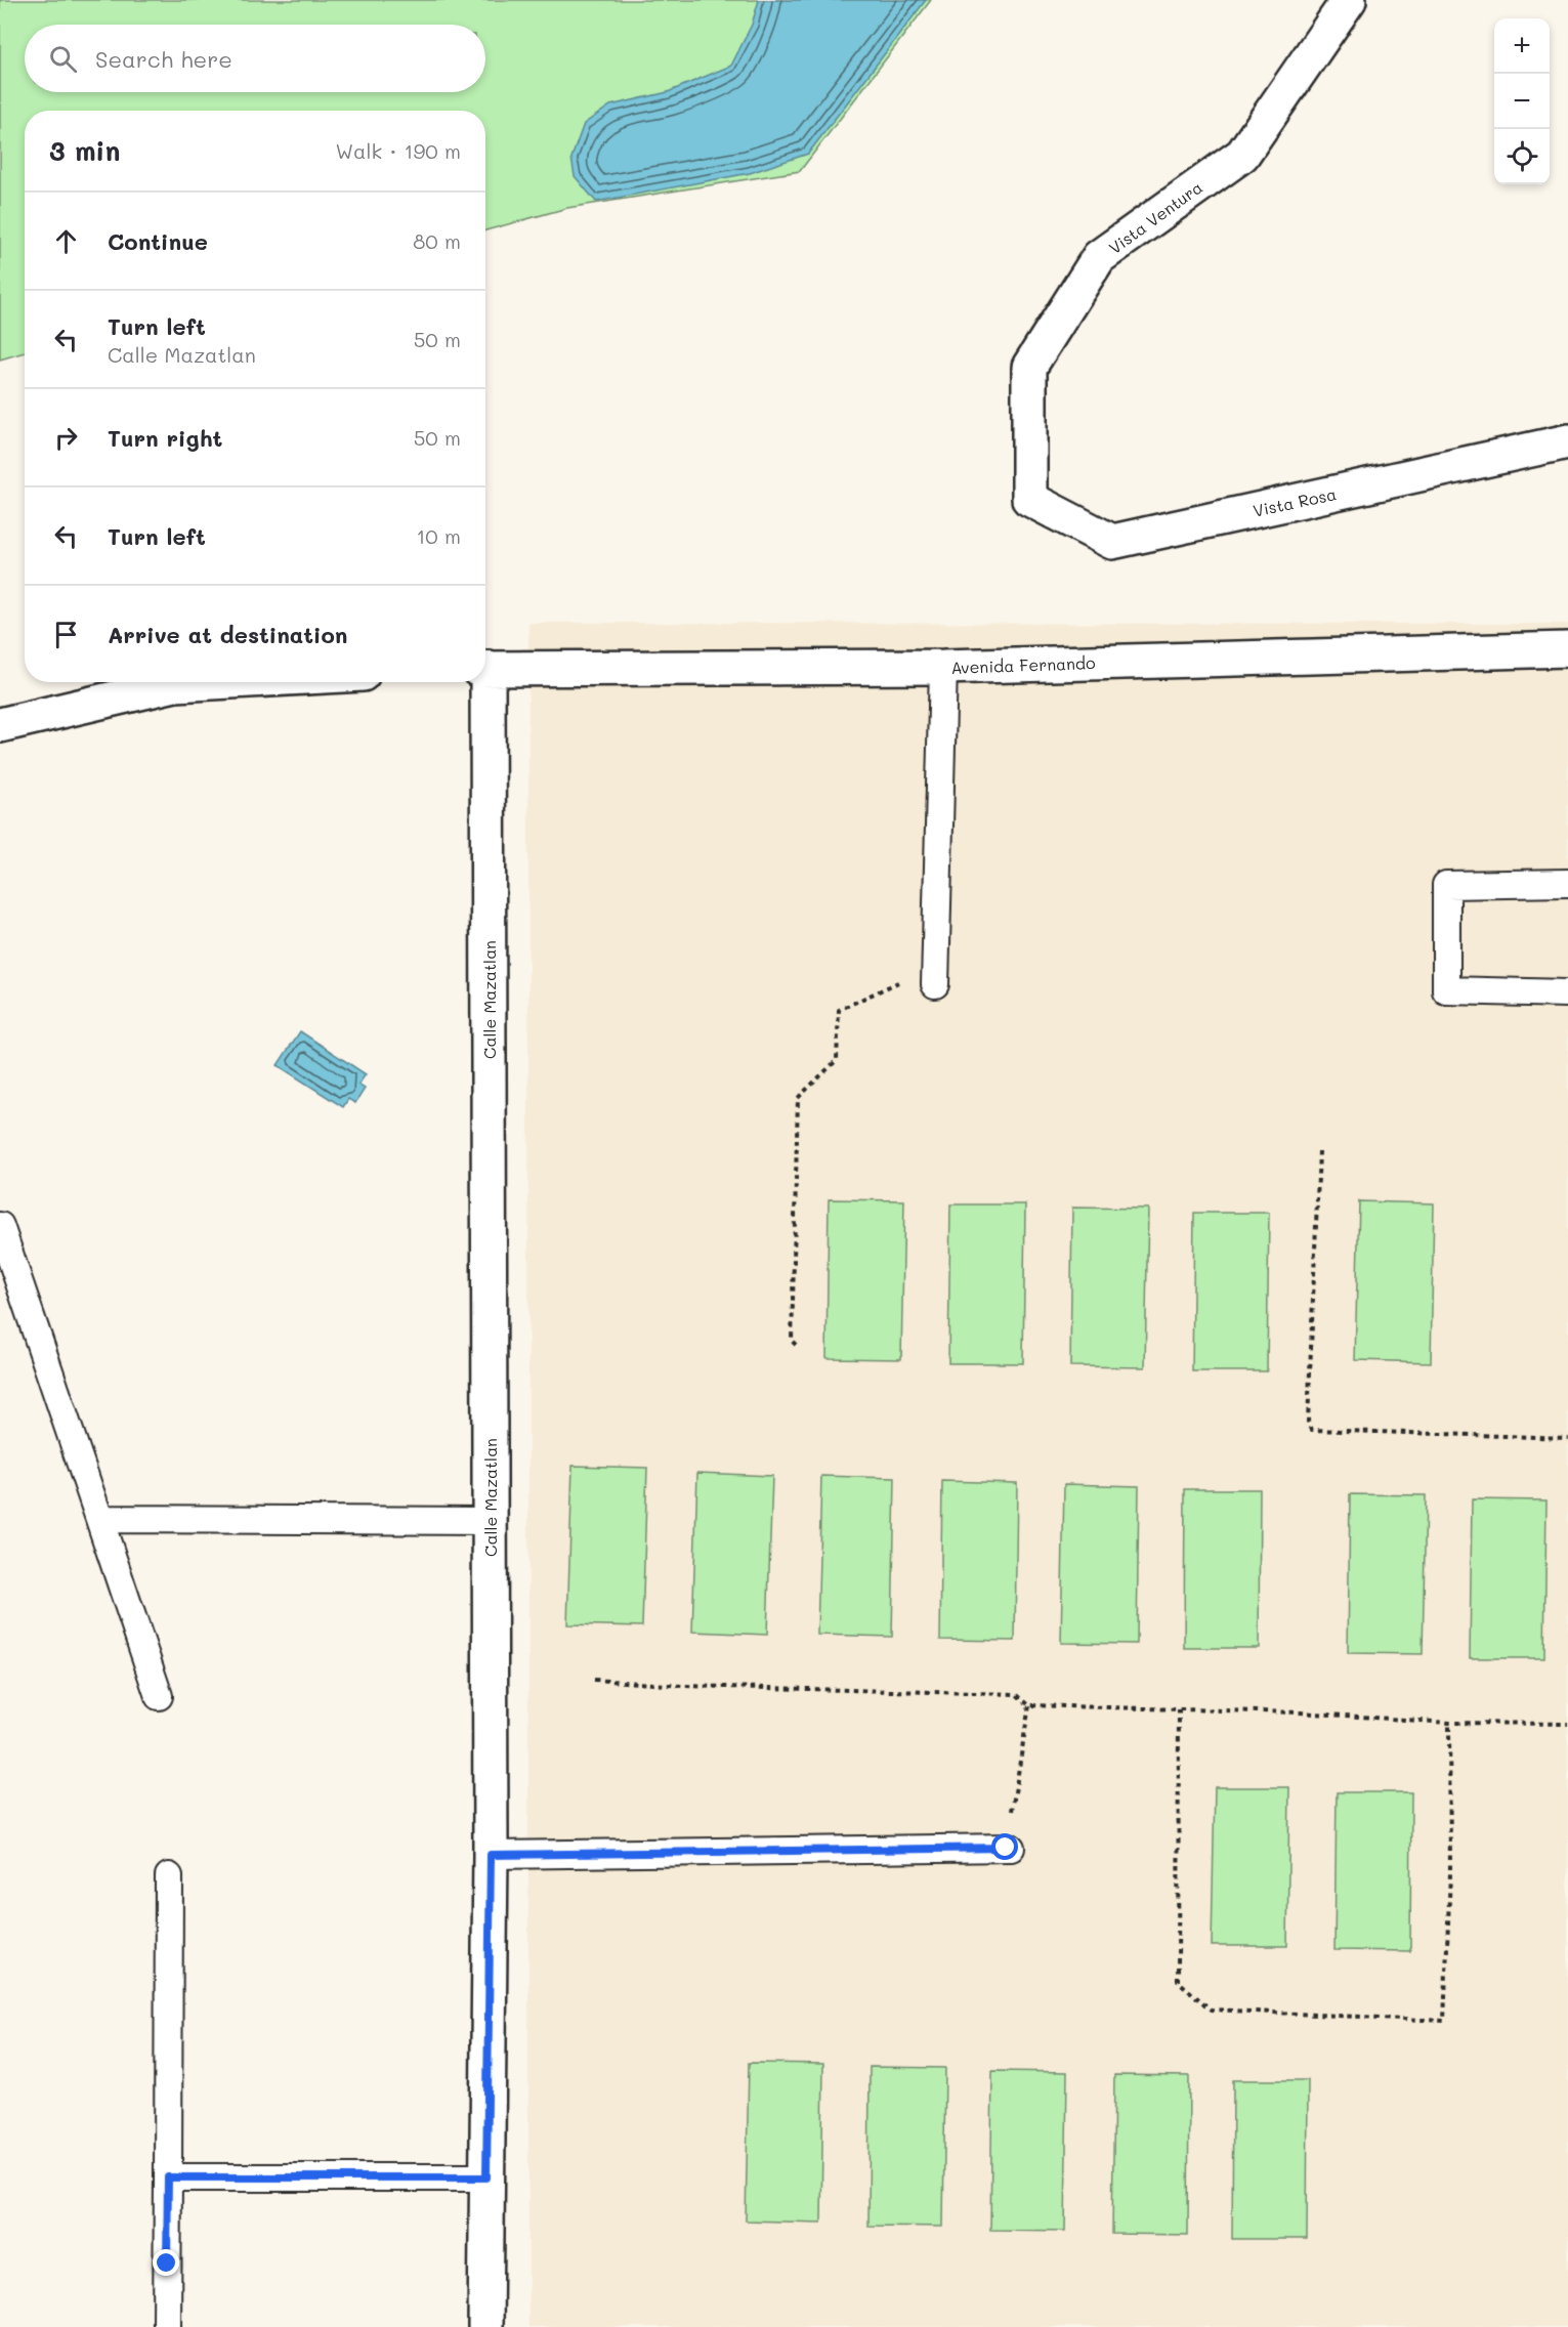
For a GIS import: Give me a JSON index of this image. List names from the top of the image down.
{
  "streets": {
    "street": [
      "Vista Ventura",
      "Vista Rosa",
      "Avenida Fernando",
      "Calle Mazatlan"
    ]
  },
  "crossings": [
    ["Vista Ventura", "Vista Rosa"]
  ],
  "page": {
    "map_buttons": ["+", "−"],
    "search": "Search here",
    "heading": ["3 min", "Walk · 190 m"],
    "list": [
      ["Continue", "80 m"],
      ["Turn left", "Calle Mazatlan", "50 m"],
      ["Turn right", "50 m"],
      ["Turn left", "10 m"],
      "Arrive at destination"
    ]
  }
}
